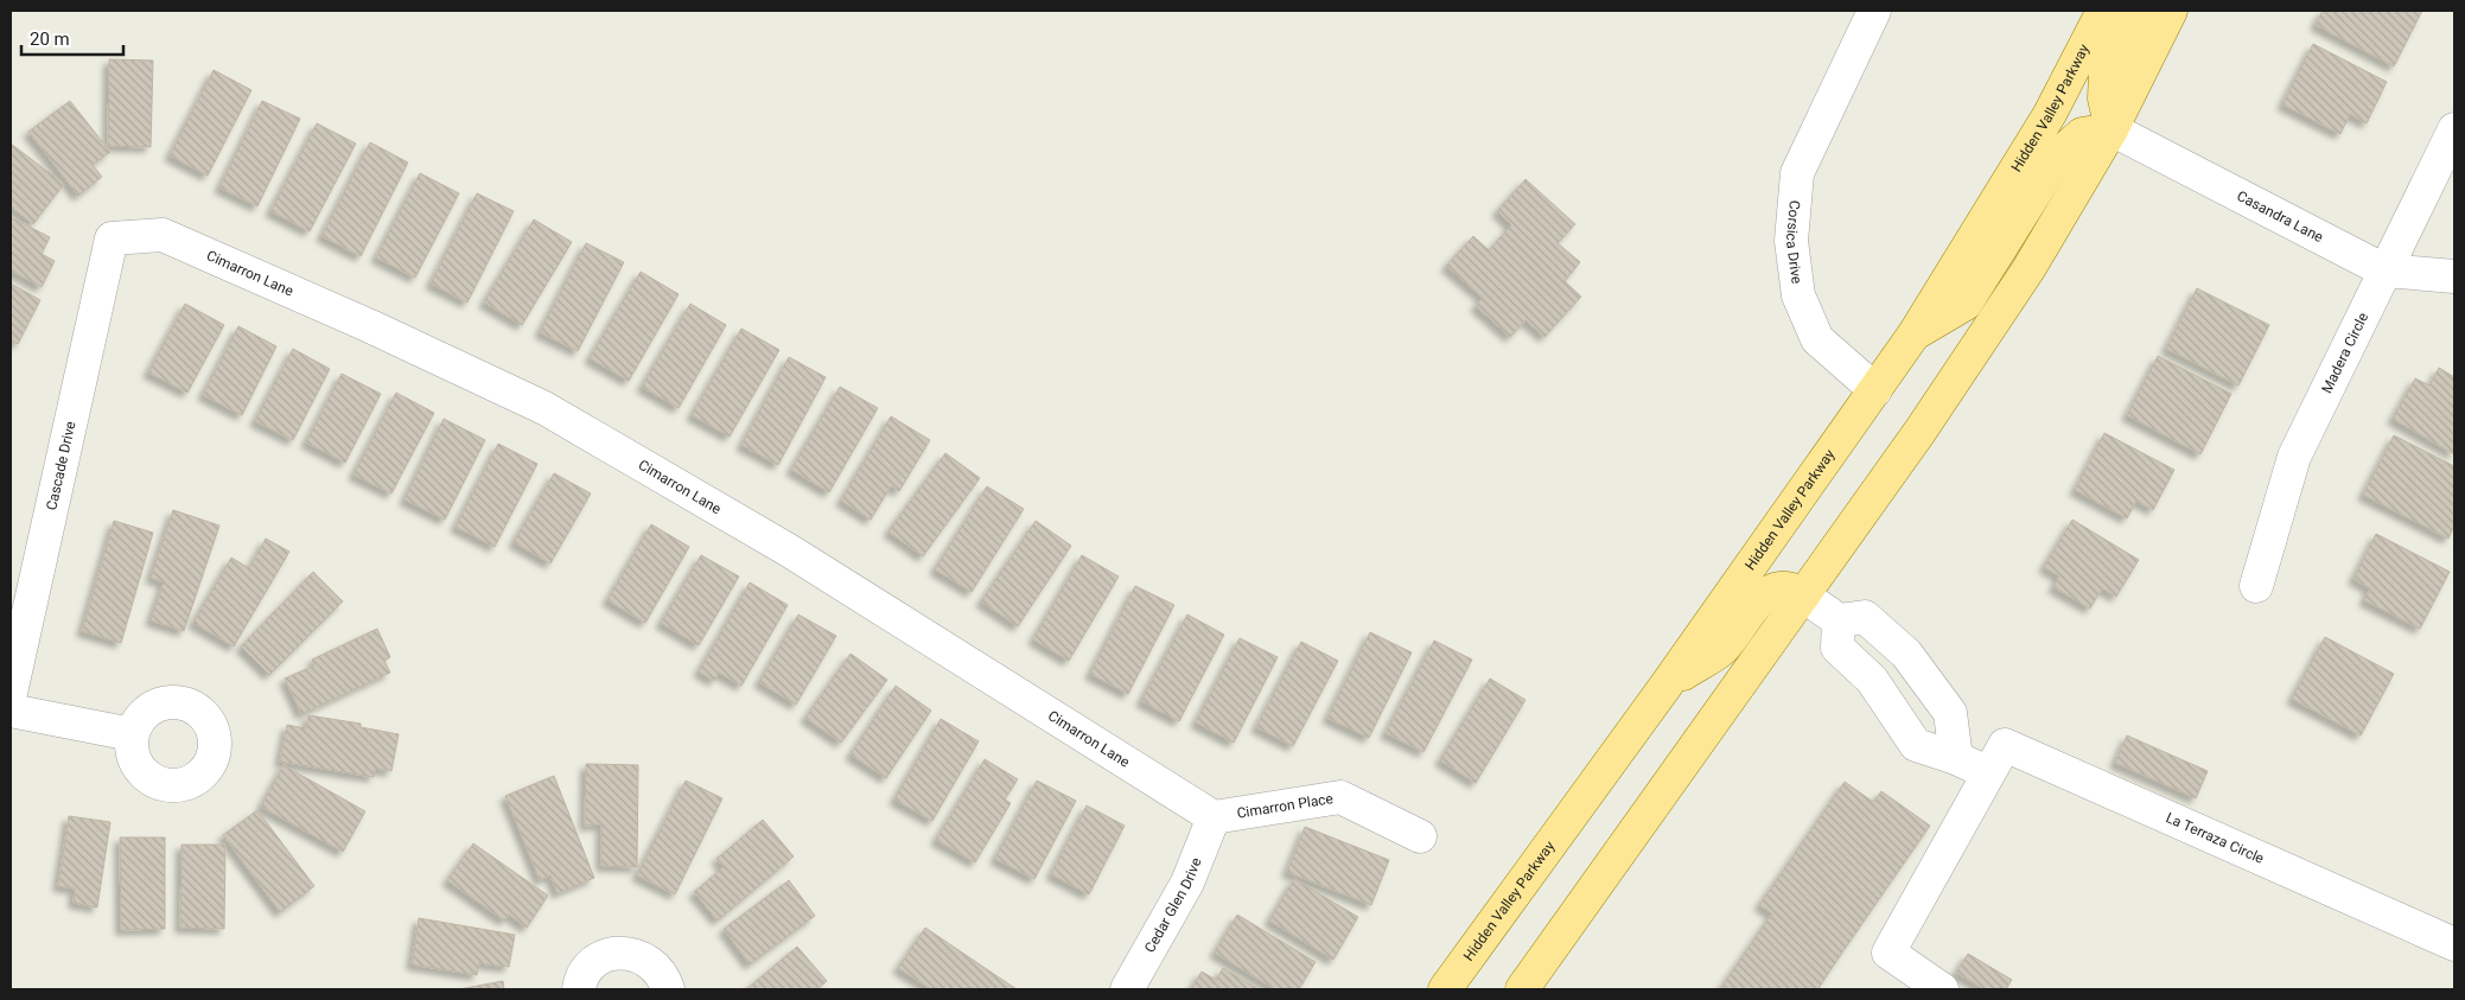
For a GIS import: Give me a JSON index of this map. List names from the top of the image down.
{
  "streets": {
    "main road": ["Hidden Valley Parkway"],
    "street": [
      "Casandra Lane",
      "Corsica Drive",
      "Cimarron Lane",
      "Madera Circle",
      "Cascade Drive",
      "Cimarron Place",
      "La Terraza Circle",
      "Cedar Glen Drive"
    ]
  },
  "crossings": [
    ["Hidden Valley Parkway", "Corsica Drive"],
    ["Casandra Lane", "Madera Circle"],
    ["Cimarron Lane", "Cascade Drive"],
    ["Cimarron Lane", "Cimarron Place"],
    ["Cimarron Lane", "Cedar Glen Drive"],
    ["Cimarron Place", "Cedar Glen Drive"]
  ],
  "scale_bar": "20 m"
}
